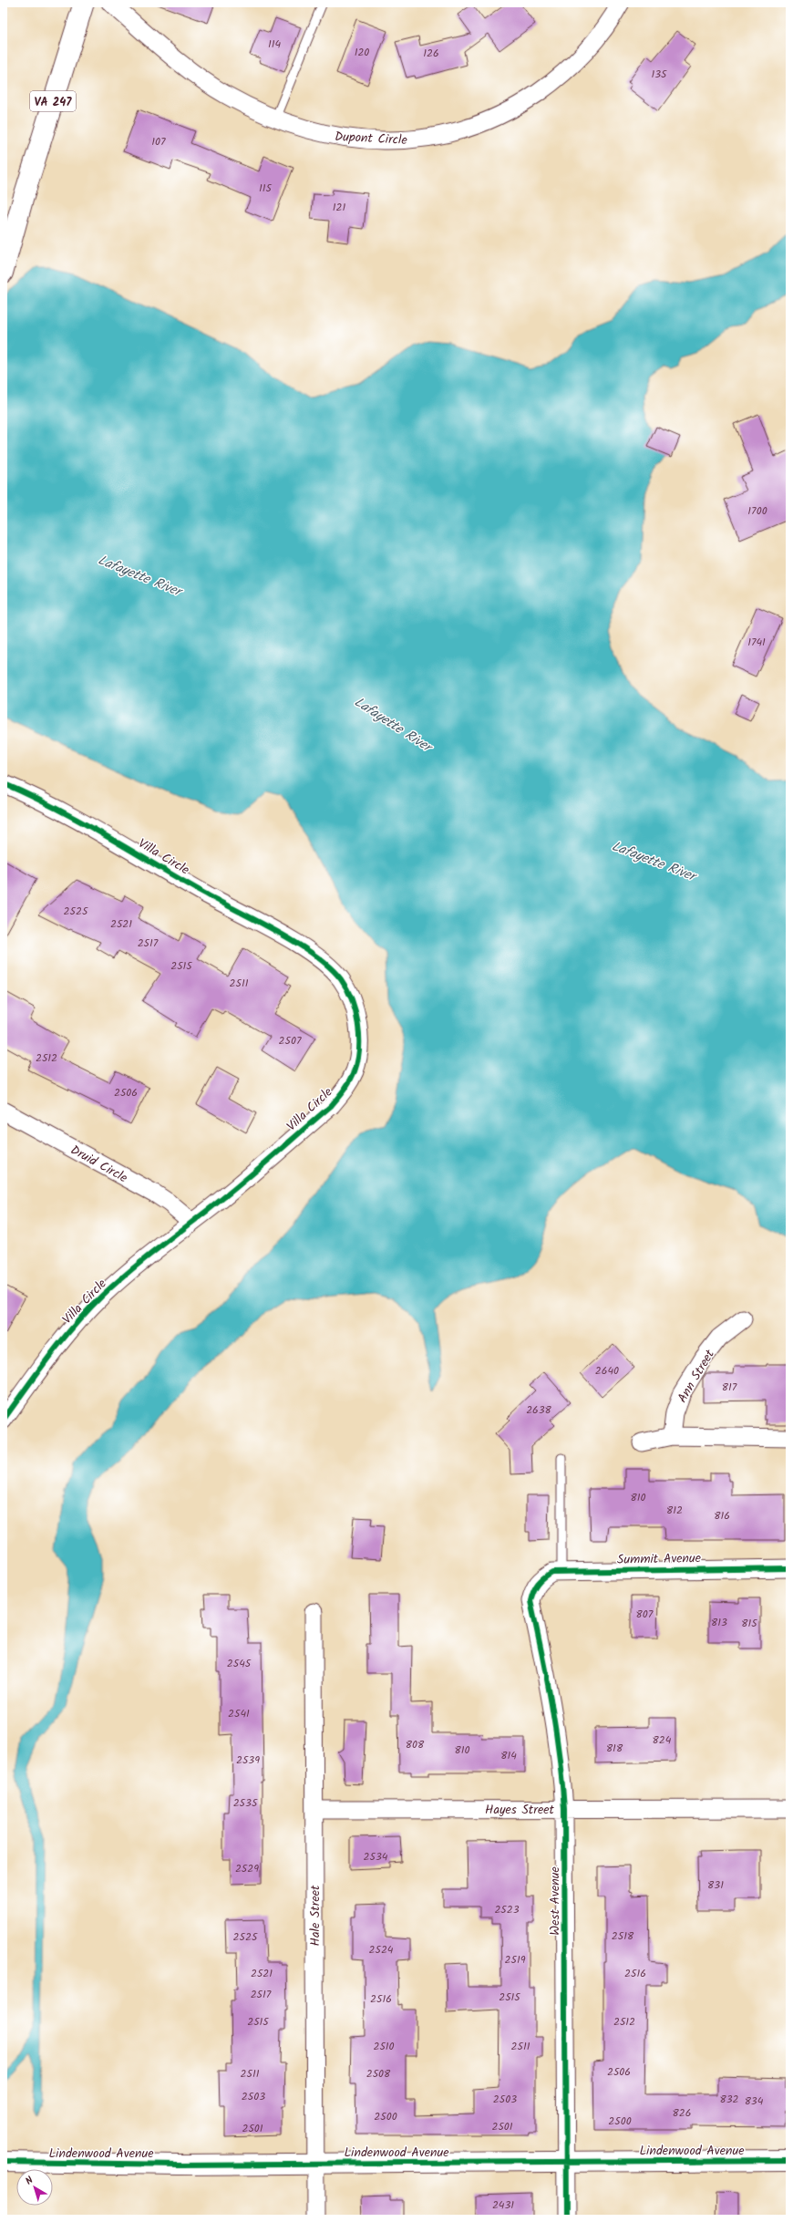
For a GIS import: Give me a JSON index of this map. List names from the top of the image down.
{
  "streets": {
    "street": [
      "VA 247",
      "Dupont Circle",
      "Villa Circle",
      "Druid Circle",
      "Ann Street",
      "Summit Avenue",
      "Hayes Street",
      "West Avenue",
      "Hale Street",
      "Lindenwood Avenue"
    ]
  },
  "crossings": [
    ["Villa Circle", "Druid Circle"],
    ["Summit Avenue", "West Avenue"],
    ["Hayes Street", "West Avenue"],
    ["Hayes Street", "Hale Street"],
    ["West Avenue", "Lindenwood Avenue"],
    ["Hale Street", "Lindenwood Avenue"]
  ],
  "water": ["Lafayette River"],
  "house_numbers": [
    "114",
    "120",
    "126",
    "135",
    "107",
    "115",
    "121",
    "1700",
    "1741",
    "2525",
    "2521",
    "2517",
    "2515",
    "2511",
    "2507",
    "2512",
    "2506",
    "2640",
    "817",
    "2638",
    "810",
    "812",
    "816",
    "807",
    "813",
    "815",
    "2545",
    "2541",
    "824",
    "808",
    "818",
    "810",
    "814",
    "2539",
    "2535",
    "2534",
    "2529",
    "831",
    "2523",
    "2518",
    "2525",
    "2524",
    "2519",
    "2521",
    "2516",
    "2517",
    "2515",
    "2516",
    "2515",
    "2512",
    "2510",
    "2511",
    "2506",
    "2511",
    "2508",
    "2503",
    "2503",
    "832",
    "834",
    "826",
    "2500",
    "2500",
    "2501",
    "2501",
    "2431"
  ],
  "north": "top left"
}
